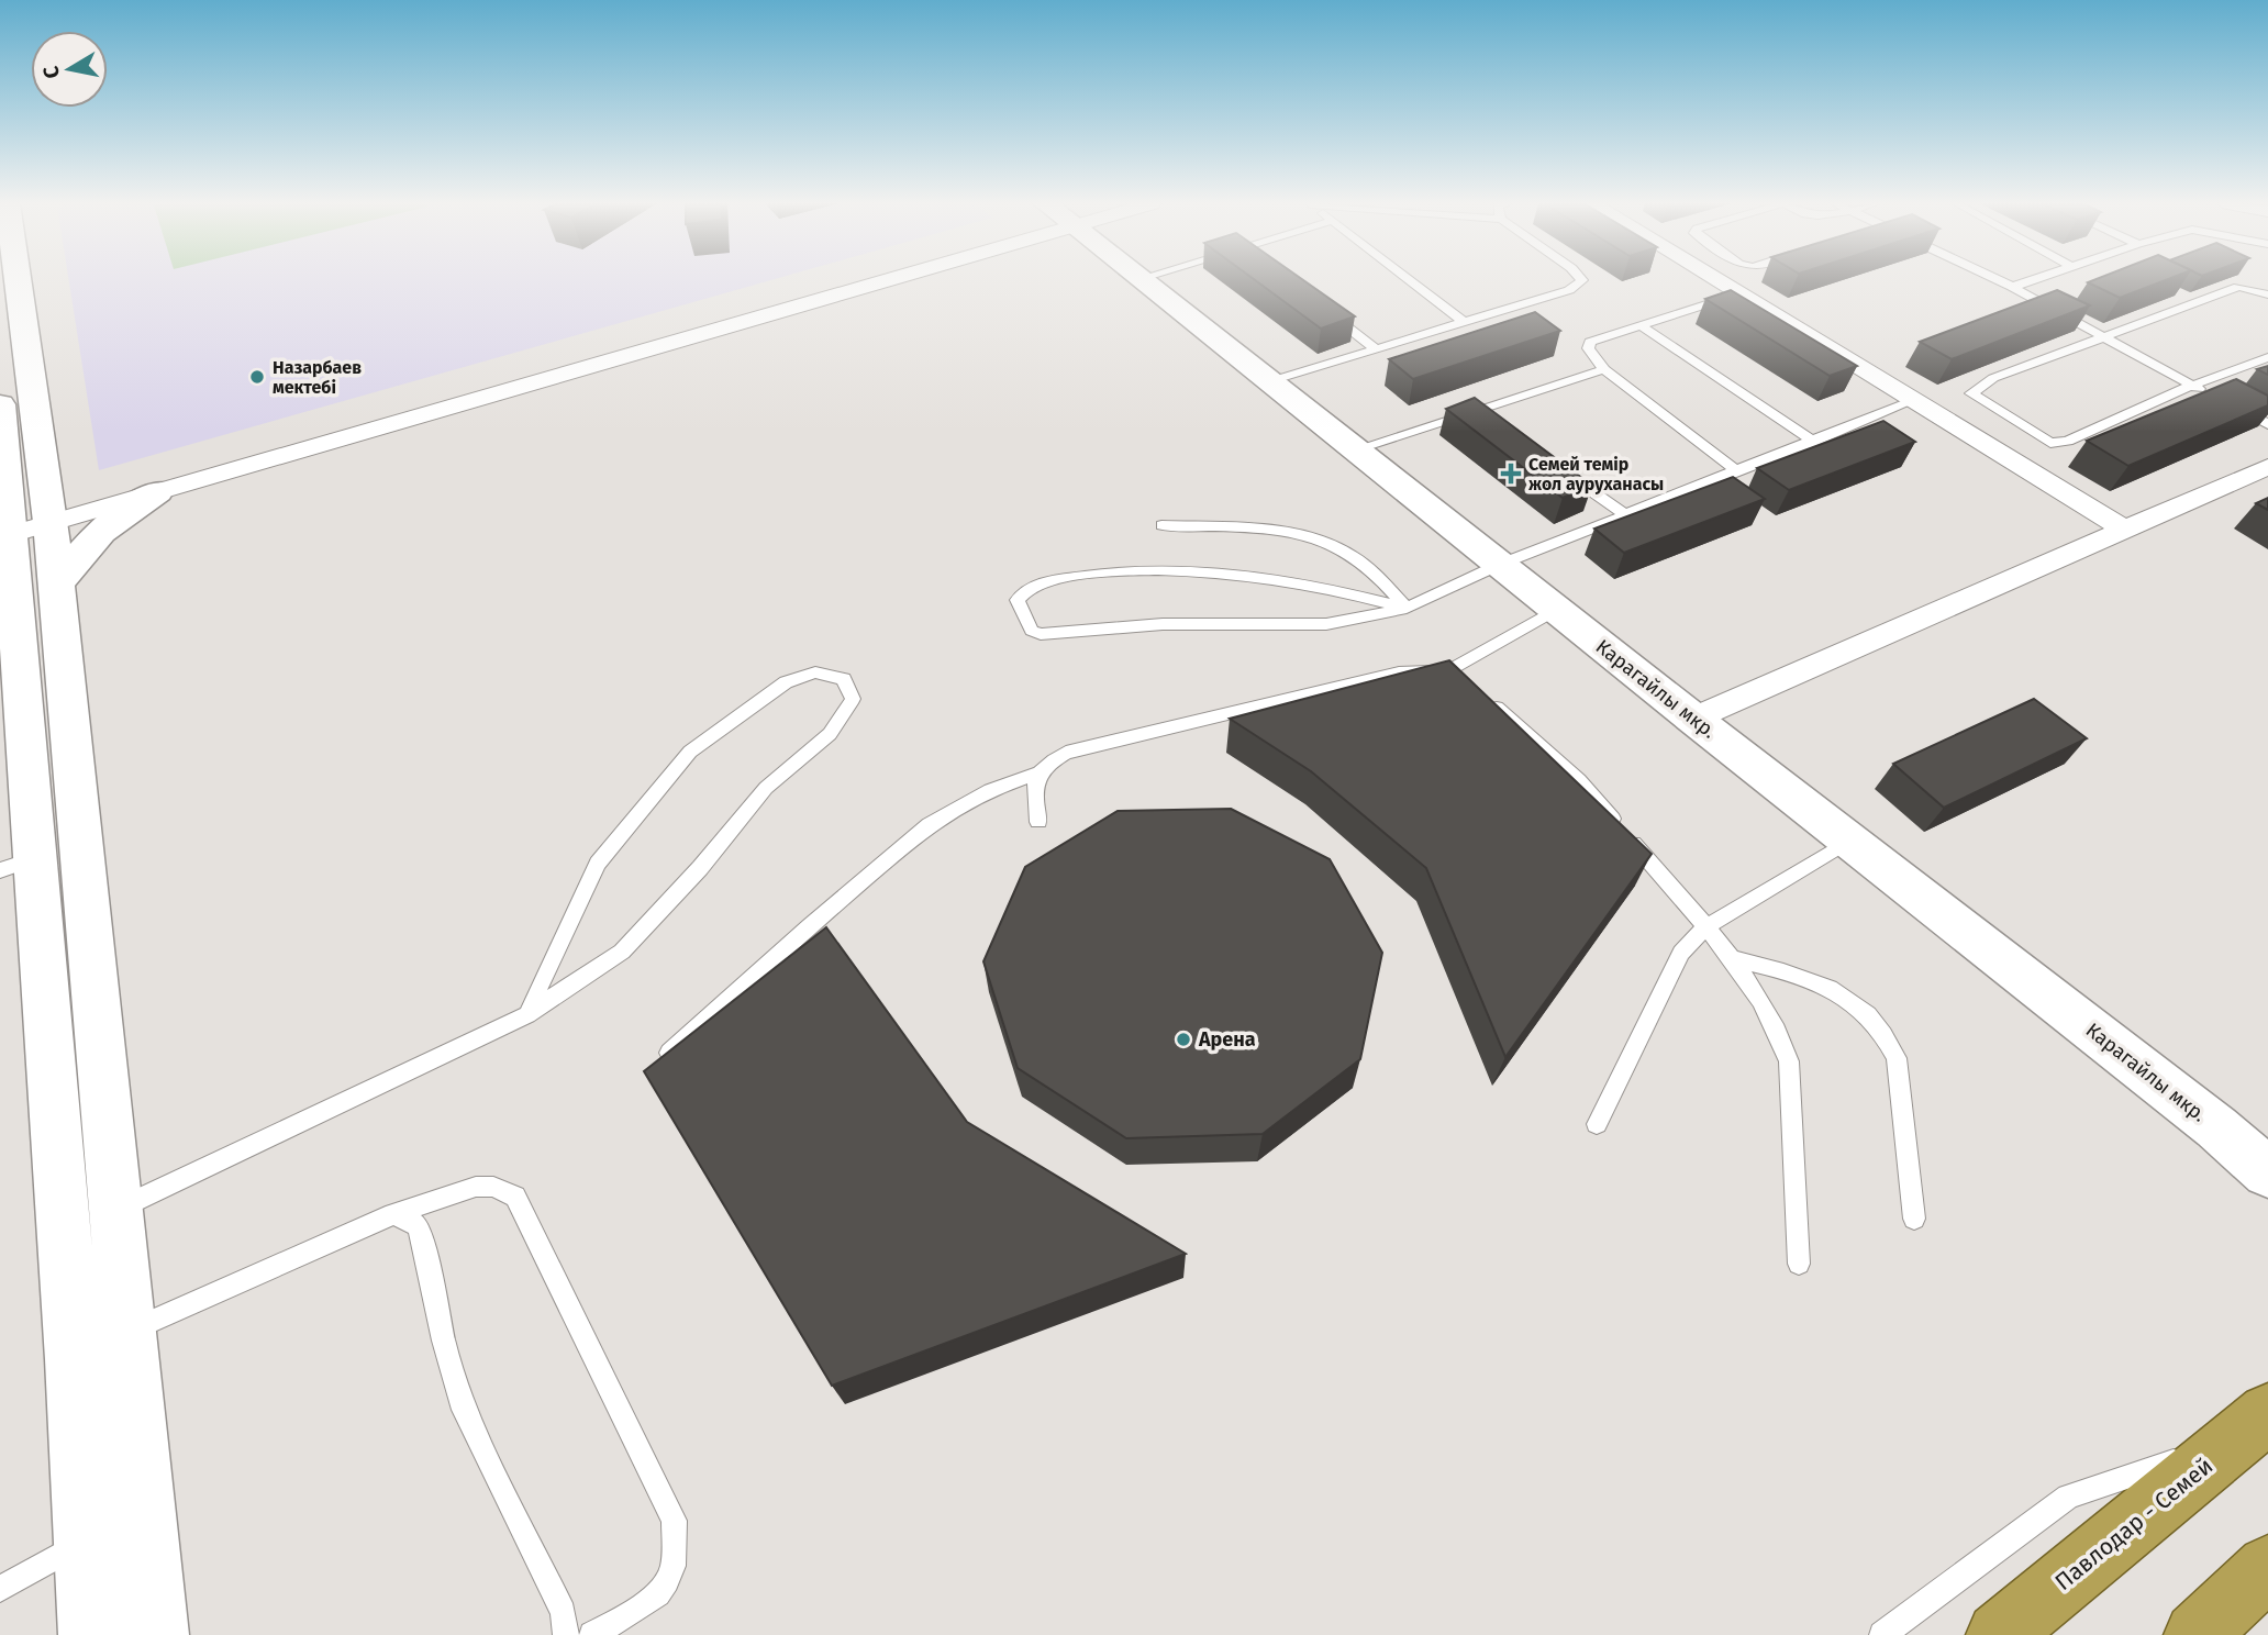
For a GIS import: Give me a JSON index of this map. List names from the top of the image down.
{
  "streets": {
    "highway": ["Павлодар - Семей"],
    "street": ["Карагайлы мкр."]
  },
  "places": {
    "other": ["Назарбаев мектебі", "Арена"],
    "health": ["Семей темір жол ауруханасы"]
  },
  "north": "left"
}
